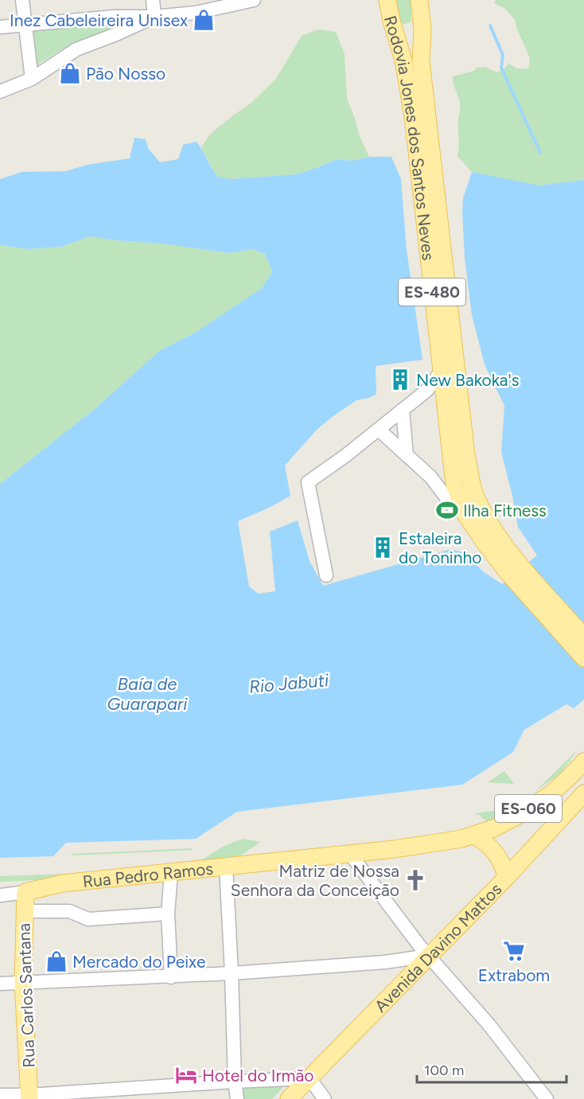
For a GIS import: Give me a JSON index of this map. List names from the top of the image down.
{
  "streets": {
    "main road": [
      "Rodovia Jones dos Santos Neves",
      "ES-480",
      "ES-060",
      "Rua Pedro Ramos",
      "Avenida Davino Mattos",
      "Rua Carlos Santana"
    ]
  },
  "crossings": [
    ["Rua Pedro Ramos", "Rua Carlos Santana"]
  ],
  "water": ["Baía de Guarapari", "Rio Jabuti"],
  "places": {
    "shop": ["Inez Cabeleireira Unisex", "Pão Nosso", "Mercado do Peixe"],
    "building": ["New Bakoka's", "Estaleira do Toninho"],
    "sports": ["Ilha Fitness"],
    "church": ["Matriz de Nossa Senhora da Conceição"],
    "supermarket": ["Extrabom"],
    "hotel": ["Hotel do Irmão"]
  },
  "scale_bar": "100 m"
}
